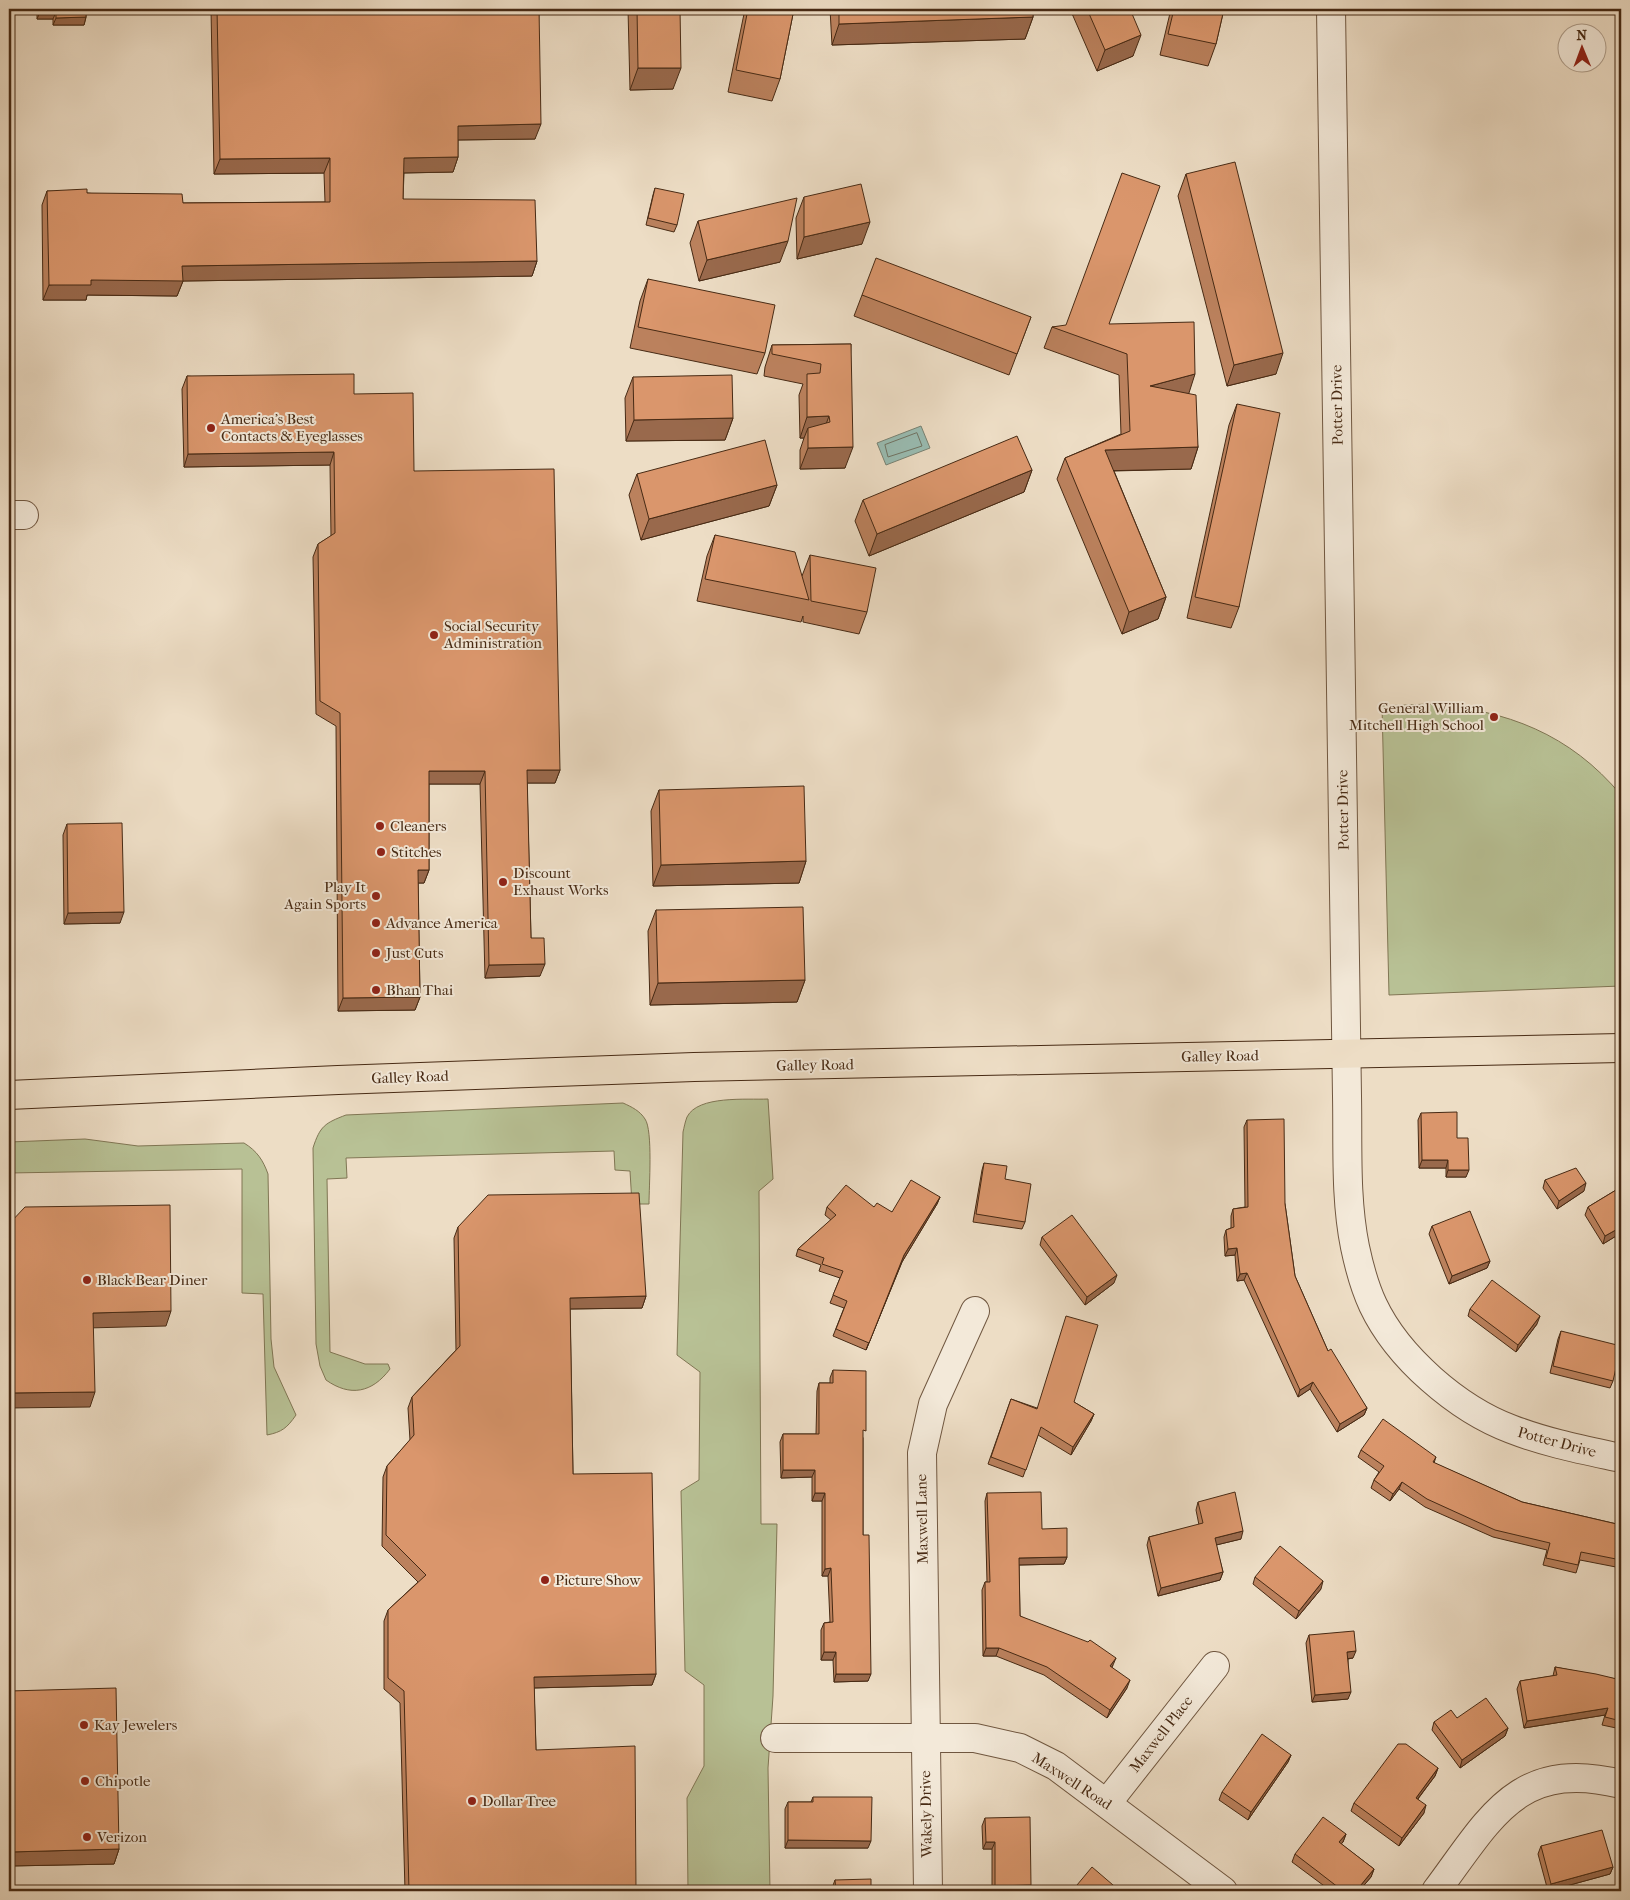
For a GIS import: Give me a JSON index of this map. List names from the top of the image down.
{
  "streets": {
    "main road": ["Galley Road"],
    "street": [
      "Potter Drive",
      "Maxwell Lane",
      "Maxwell Place",
      "Maxwell Road",
      "Wakely Drive"
    ]
  },
  "crossings": [
    ["Potter Drive", "Galley Road"],
    ["Maxwell Lane", "Maxwell Road"],
    ["Maxwell Lane", "Wakely Drive"],
    ["Maxwell Place", "Maxwell Road"],
    ["Maxwell Road", "Wakely Drive"]
  ],
  "places": [
    "America's Best Contacts & Eyeglasses",
    "Social Security Administration",
    "General William Mitchell High School",
    "Cleaners",
    "Stitches",
    "Discount Exhaust Works",
    "Play It Again Sports",
    "Advance America",
    "Just Cuts",
    "Bhan Thai",
    "Black Bear Diner",
    "Picture Show",
    "Kay Jewelers",
    "Chipotle",
    "Dollar Tree",
    "Verizon"
  ],
  "north": "top"
}
